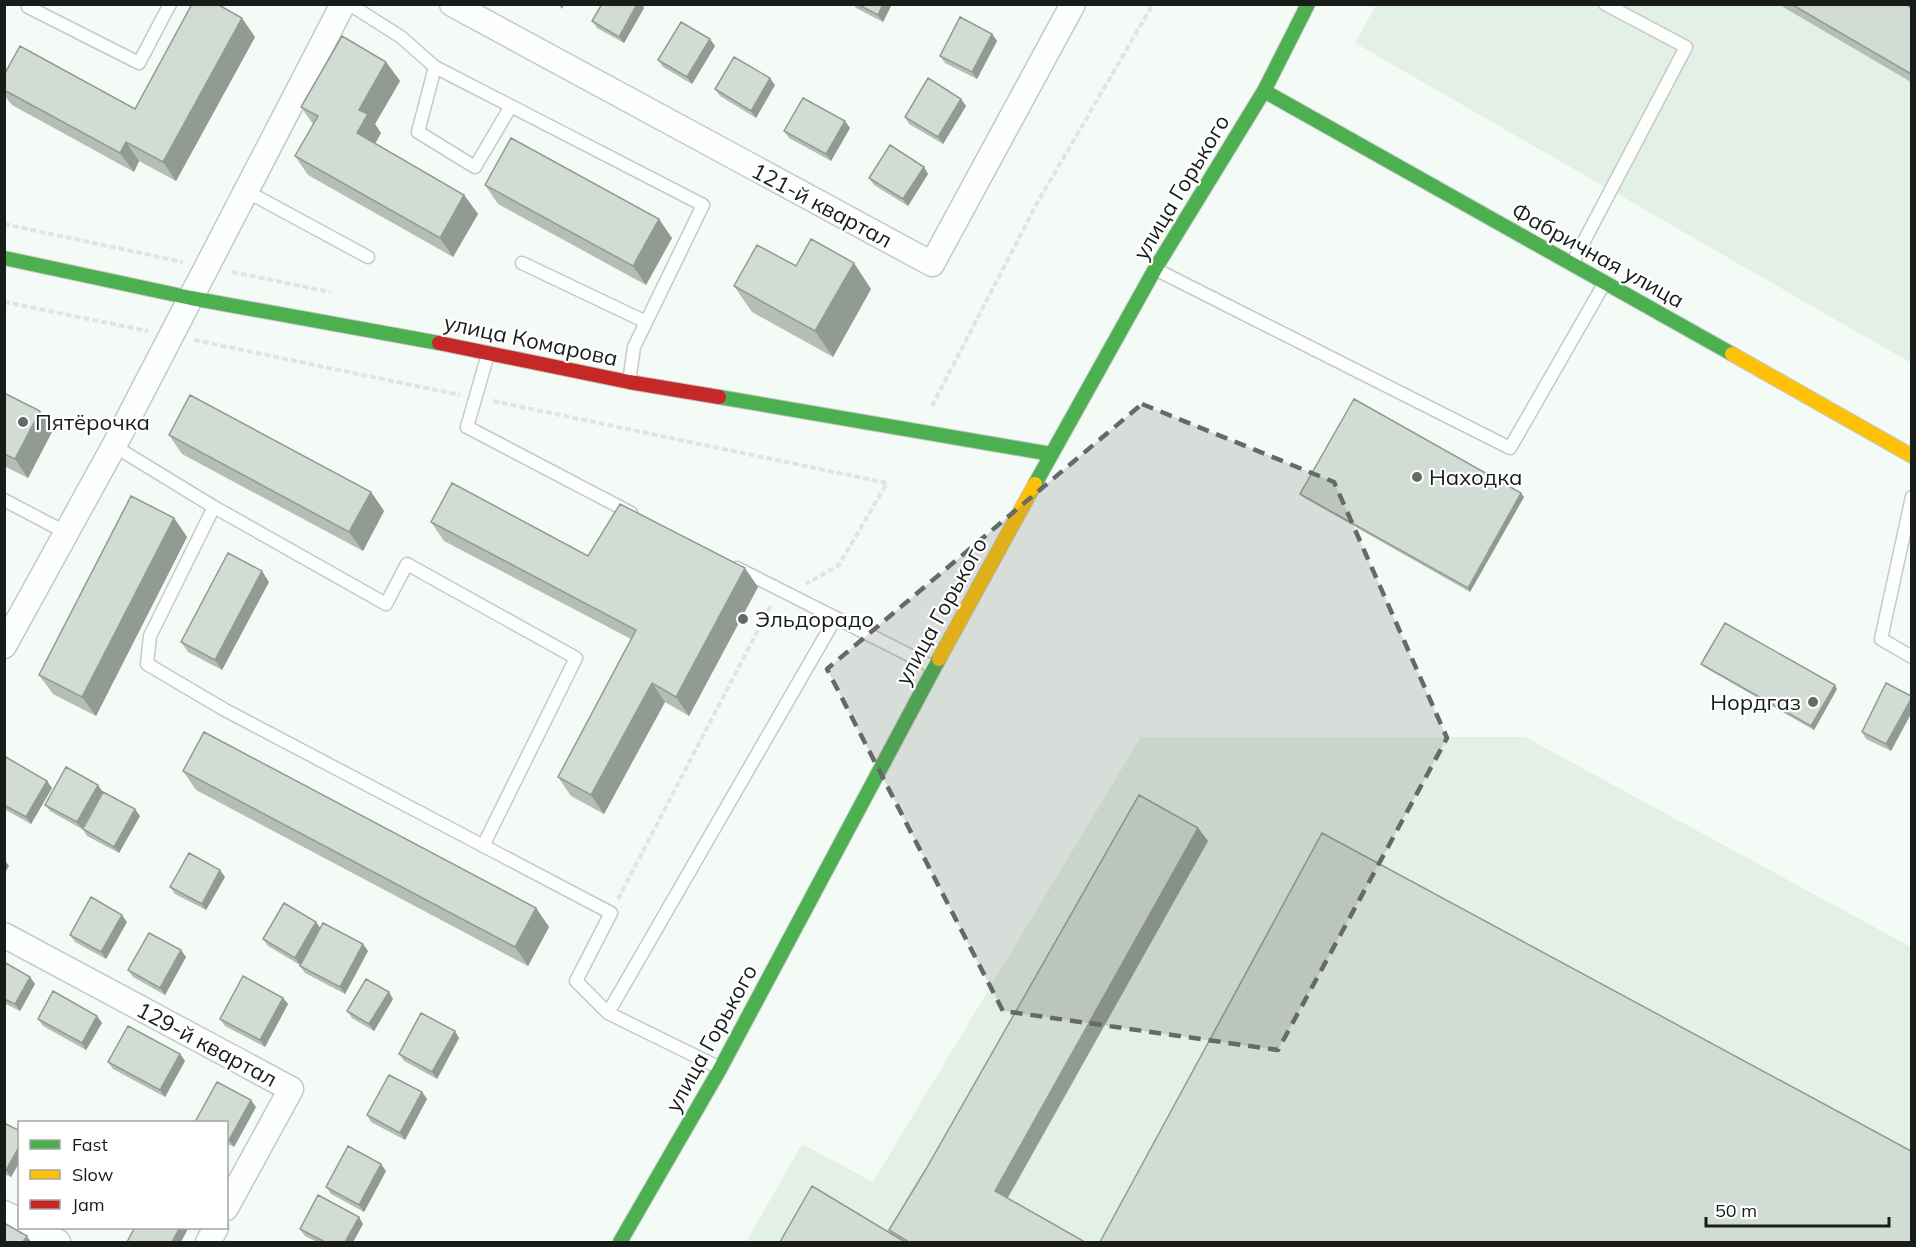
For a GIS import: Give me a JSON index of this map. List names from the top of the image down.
{
  "streets": {
    "main road": ["улица Горького", "Фабричная улица", "улица Комарова"],
    "street": ["121-й квартал", "129-й квартал"]
  },
  "crossings": [
    ["улица Горького", "Фабричная улица"],
    ["улица Горького", "улица Комарова"]
  ],
  "places": [
    "Пятёрочка",
    "Находка",
    "Эльдорадо",
    "Нордгаз"
  ],
  "legend": ["Fast", "Slow", "Jam"],
  "scale_bar": "50 m"
}
